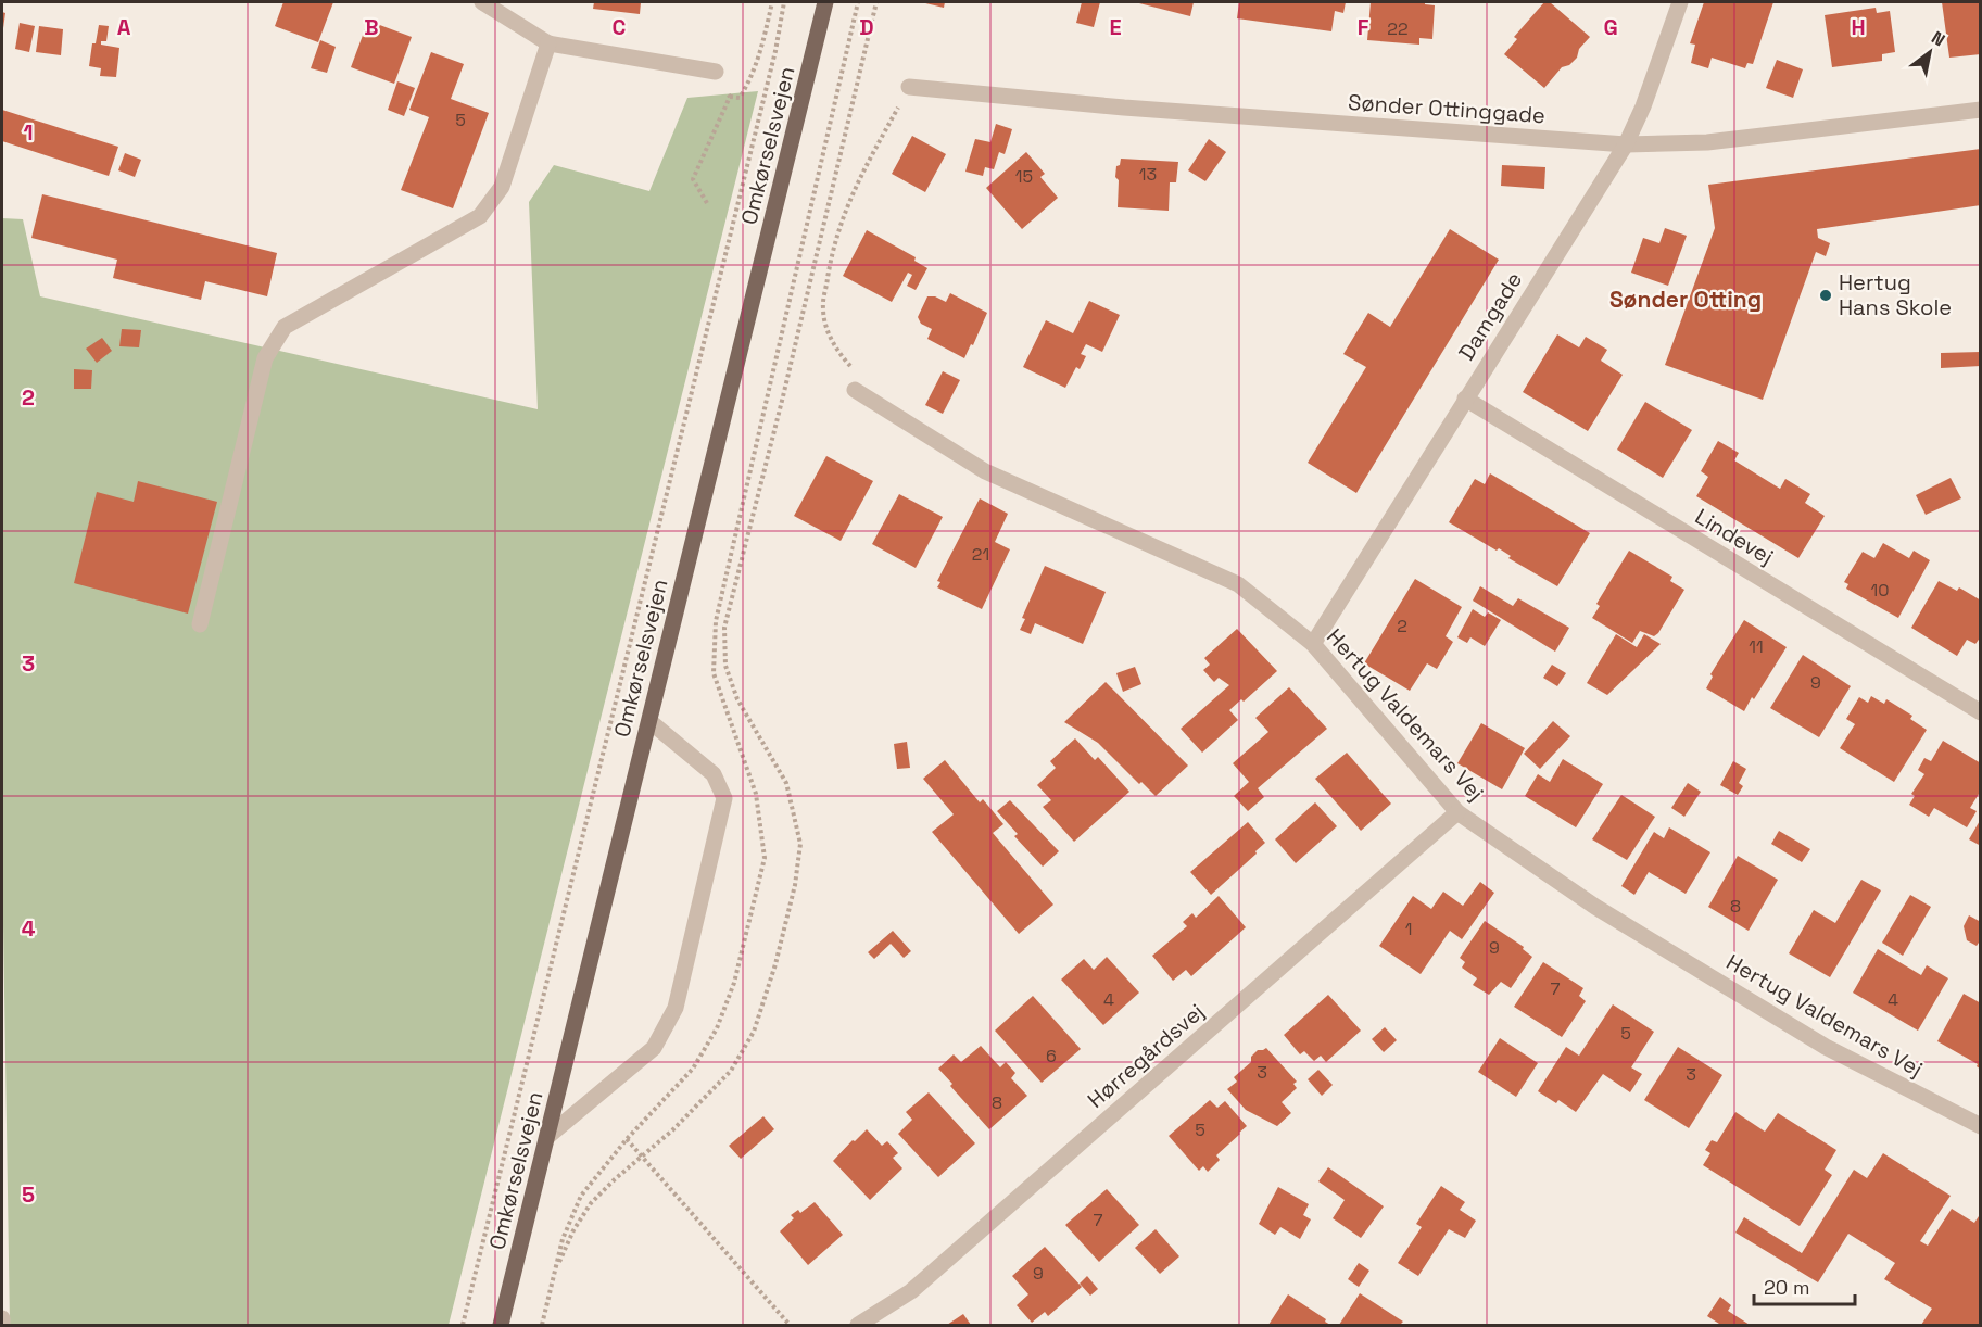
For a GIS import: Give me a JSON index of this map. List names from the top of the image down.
{
  "streets": {
    "main road": ["Omkørselsvejen"],
    "street": [
      "Sønder Ottinggade",
      "Damgade",
      "Lindevej",
      "Hertug Valdemars Vej",
      "Hørregårdsvej"
    ]
  },
  "crossings": [
    ["Sønder Ottinggade", "Damgade"],
    ["Damgade", "Lindevej"],
    ["Damgade", "Hertug Valdemars Vej"],
    ["Hertug Valdemars Vej", "Hørregårdsvej"]
  ],
  "districts": ["Sønder Otting"],
  "places": ["Hertug Hans Skole"],
  "house_numbers": [
    "22",
    "5",
    "13",
    "15",
    "21",
    "10",
    "2",
    "11",
    "9",
    "8",
    "1",
    "9",
    "7",
    "4",
    "4",
    "5",
    "6",
    "3",
    "3",
    "8",
    "5",
    "7",
    "9"
  ],
  "scale_bar": "20 m",
  "north": "top right",
  "grid": {
    "columns": [
      "A",
      "B",
      "C",
      "D",
      "E",
      "F",
      "G",
      "H"
    ],
    "rows": [
      "1",
      "2",
      "3",
      "4",
      "5"
    ]
  }
}
